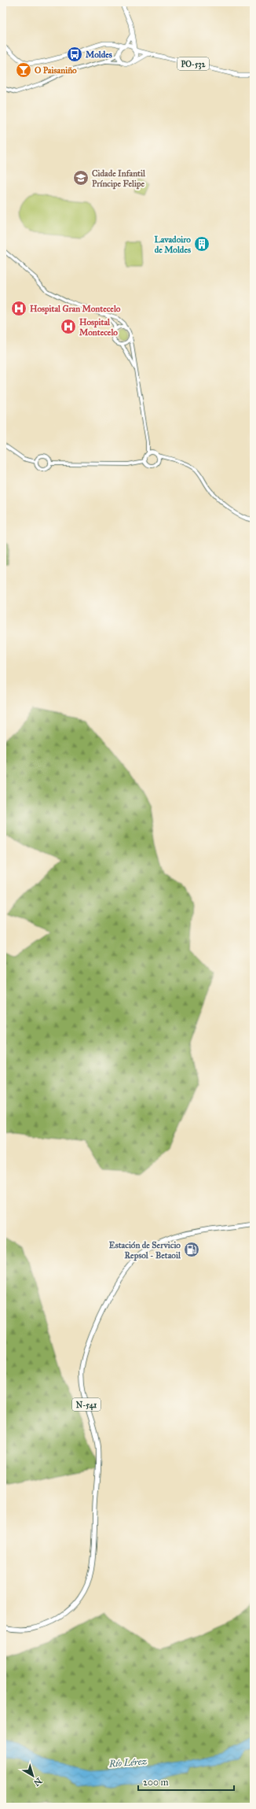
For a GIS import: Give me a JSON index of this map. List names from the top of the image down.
{
  "streets": {
    "highway": ["N-541"],
    "main road": ["PO-532"]
  },
  "water": ["Río Lérez"],
  "places": {
    "bus stop": ["Moldes"],
    "bar": ["O Paisaniño"],
    "school or university": ["Cidade Infantil Príncipe Felipe"],
    "building": ["Lavadoiro de Moldes"],
    "hospital": ["Hospital Gran Montecelo", "Hospital Montecelo"],
    "fuel station": ["Estación de Servicio Repsol - Betaoil"]
  },
  "scale_bar": "200 m",
  "north": "bottom right"
}
